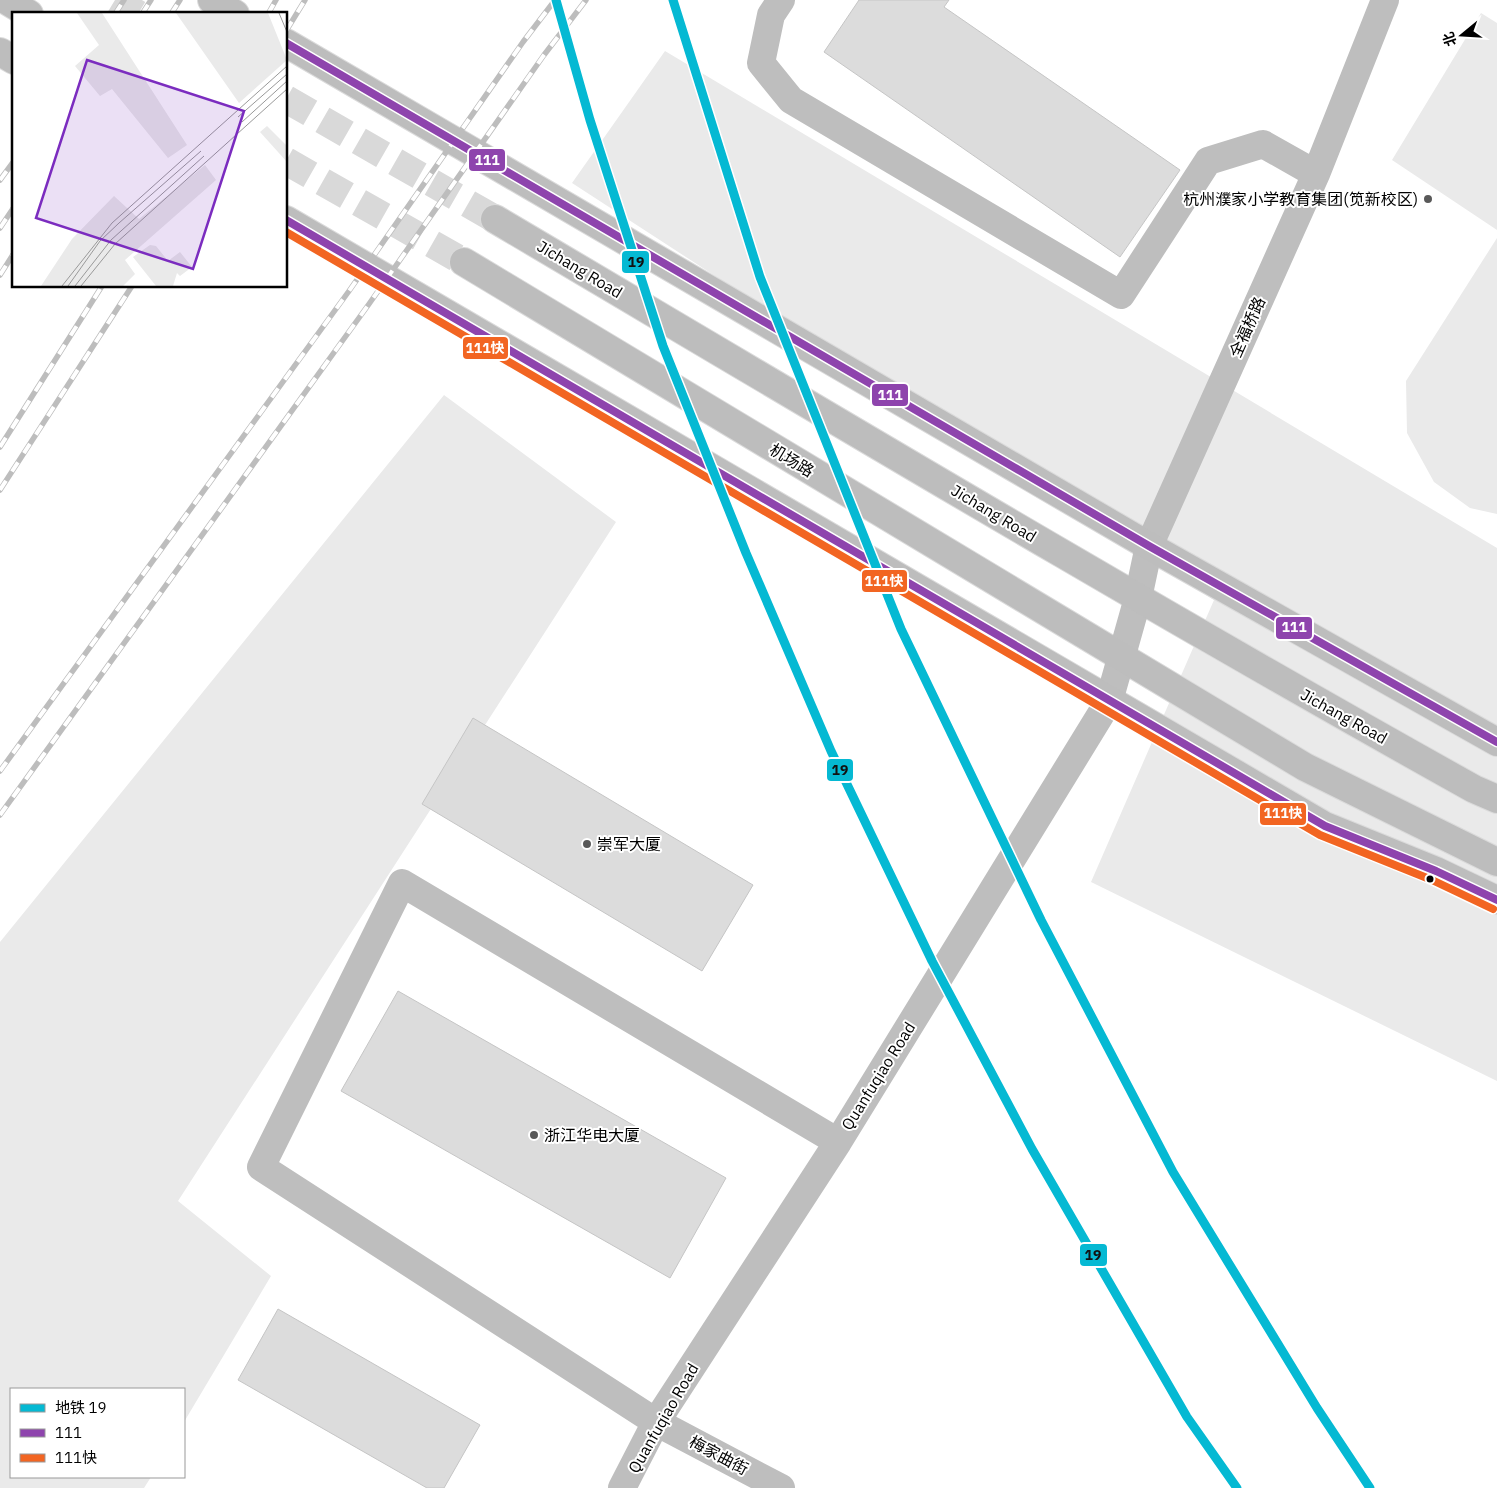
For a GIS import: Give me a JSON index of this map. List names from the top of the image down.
{
  "streets": {
    "main road": ["Jichang Road", "机场路"],
    "street": ["全福桥路", "Quanfuqiao Road", "梅家曲街"]
  },
  "crossings": [
    ["Jichang Road", "全福桥路"],
    ["全福桥路", "机场路"],
    ["全福桥路", "Quanfuqiao Road"],
    ["机场路", "Quanfuqiao Road"],
    ["Quanfuqiao Road", "梅家曲街"]
  ],
  "places": ["杭州濮家小学教育集团(笕新校区)", "崇军大厦", "浙江华电大厦"],
  "lines": ["metro line 19", "transit line 111", "transit line 111快"],
  "legend": ["地铁 19", "111", "111快"],
  "north": "left"
}
